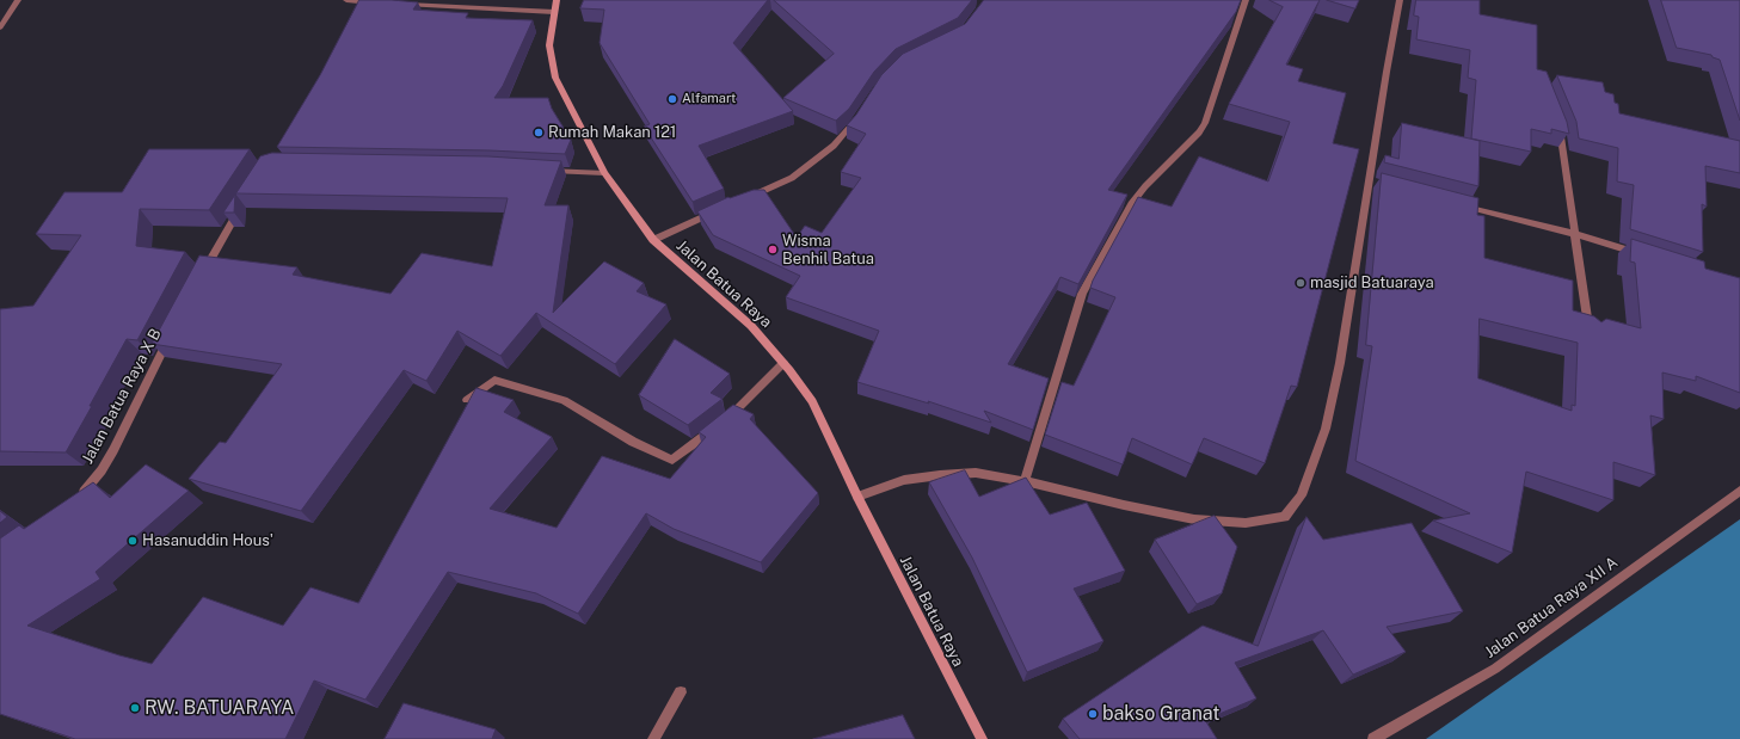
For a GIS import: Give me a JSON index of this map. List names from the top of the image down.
{
  "streets": {
    "main road": ["Jalan Batua Raya"],
    "street": ["Jalan Batua Raya X B", "Jalan Batua Raya XII A"]
  },
  "places": [
    "Alfamart",
    "Rumah Makan 121",
    "Wisma Benhil Batua",
    "masjid Batuaraya",
    "Hasanuddin Hous'",
    "RW. BATUARAYA",
    "bakso Granat"
  ]
}
